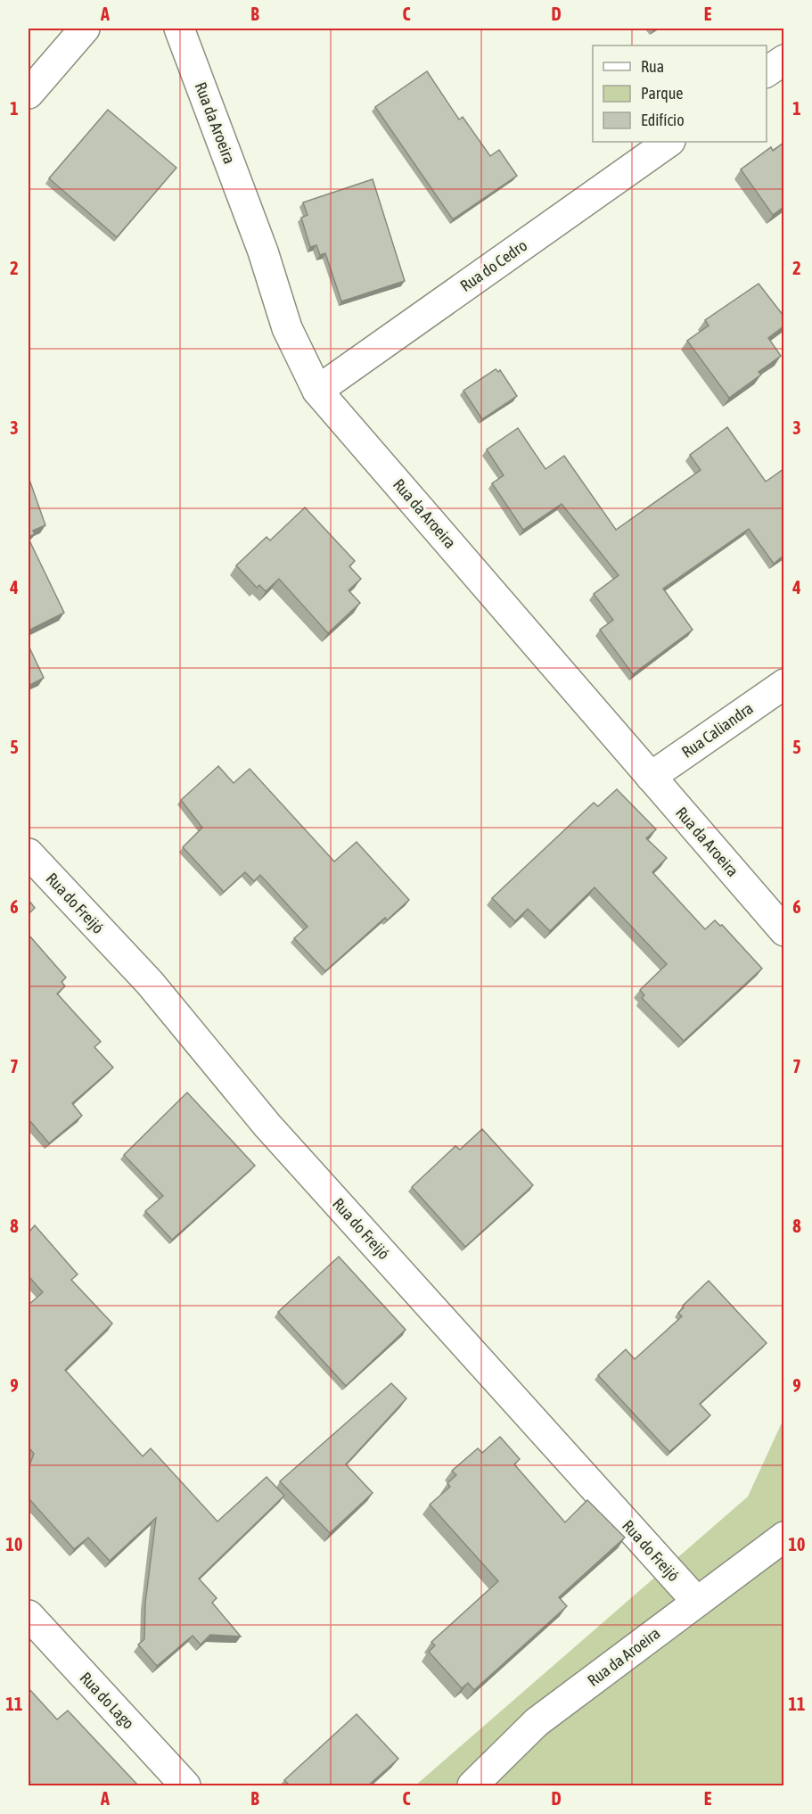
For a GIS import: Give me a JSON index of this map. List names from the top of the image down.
{
  "streets": {
    "street": [
      "Rua da Aroeira",
      "Rua do Cedro",
      "Rua Caliandra",
      "Rua do Freijó",
      "Rua do Lago"
    ]
  },
  "crossings": [
    ["Rua da Aroeira", "Rua do Cedro"],
    ["Rua da Aroeira", "Rua Caliandra"],
    ["Rua da Aroeira", "Rua do Freijó"]
  ],
  "legend": ["Rua", "Parque", "Edifício"],
  "grid": {
    "columns": [
      "A",
      "B",
      "C",
      "D",
      "E"
    ],
    "rows": [
      "1",
      "2",
      "3",
      "4",
      "5",
      "6",
      "7",
      "8",
      "9",
      "10",
      "11"
    ]
  }
}
